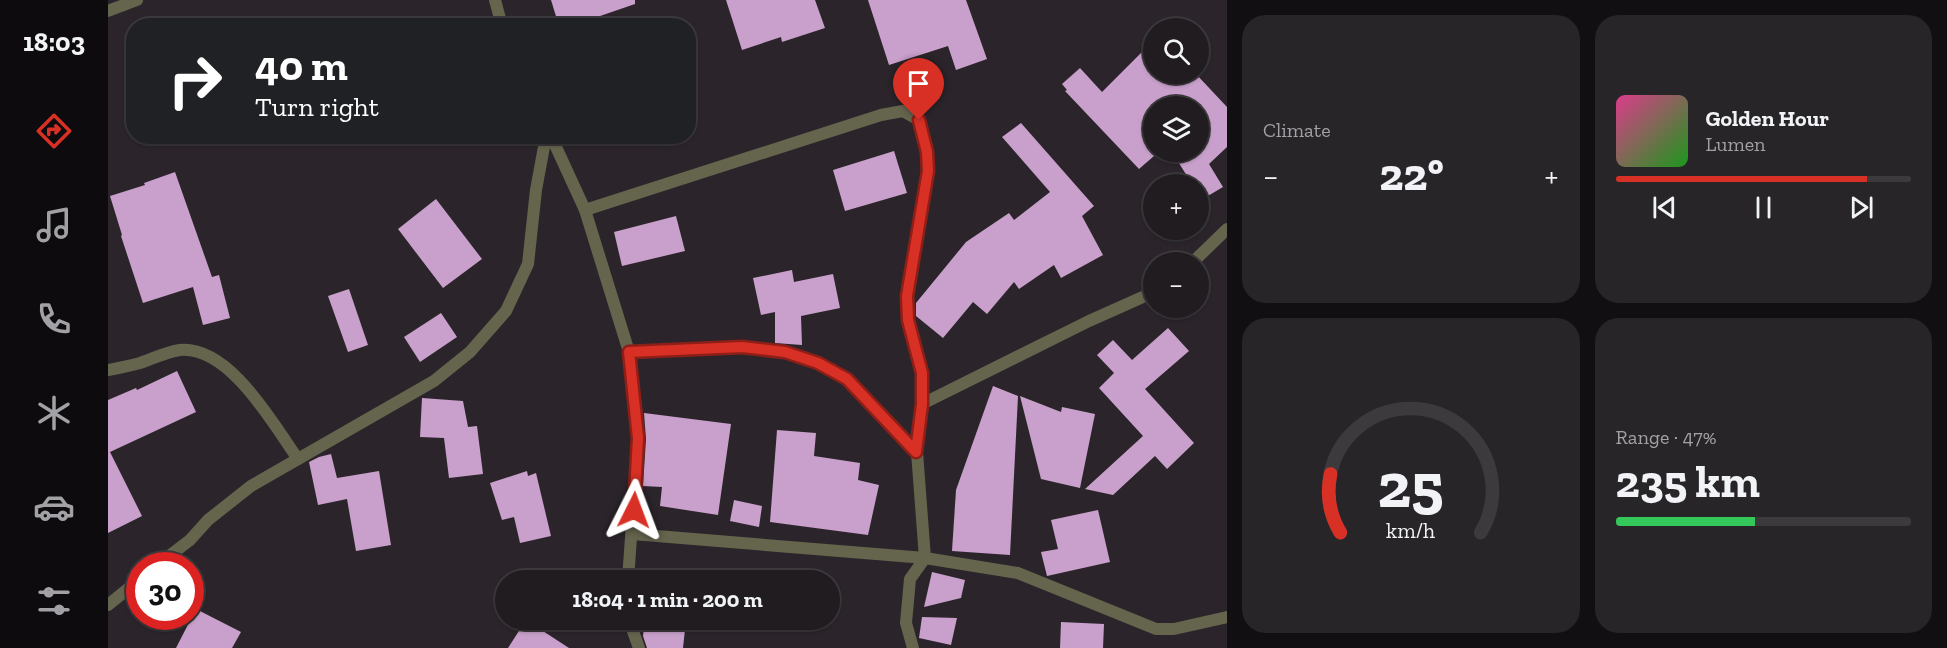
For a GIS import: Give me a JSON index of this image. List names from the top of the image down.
{
  "page": {
    "tabs": "18:03",
    "tile": [
      "Climate",
      ["Range · 47%", "235 km"]
    ],
    "map_buttons": ["+", "−"],
    "turn": ["40 m", "Turn right"],
    "song": ["Golden Hour", "Lumen"],
    "heat": ["−", "22°", "+"],
    "limit": "30",
    "trip": "18:04 · 1 min · 200 m",
    "gauge": ["25", "km/h"]
  }
}
